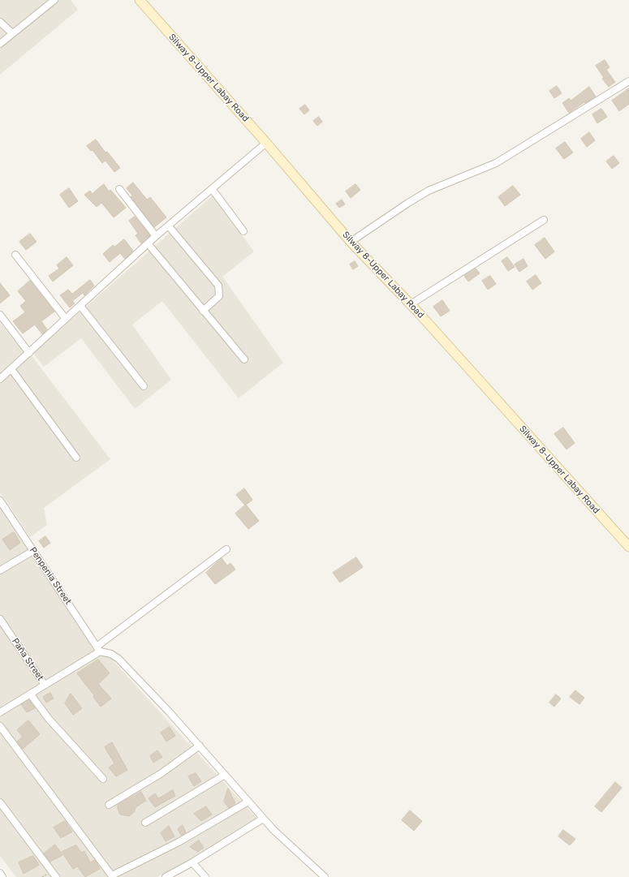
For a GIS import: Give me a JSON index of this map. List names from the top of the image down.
{
  "streets": {
    "main road": ["Silway 8-Upper Labay Road"],
    "street": ["Penpenia Street", "Paña Street"]
  }
}
